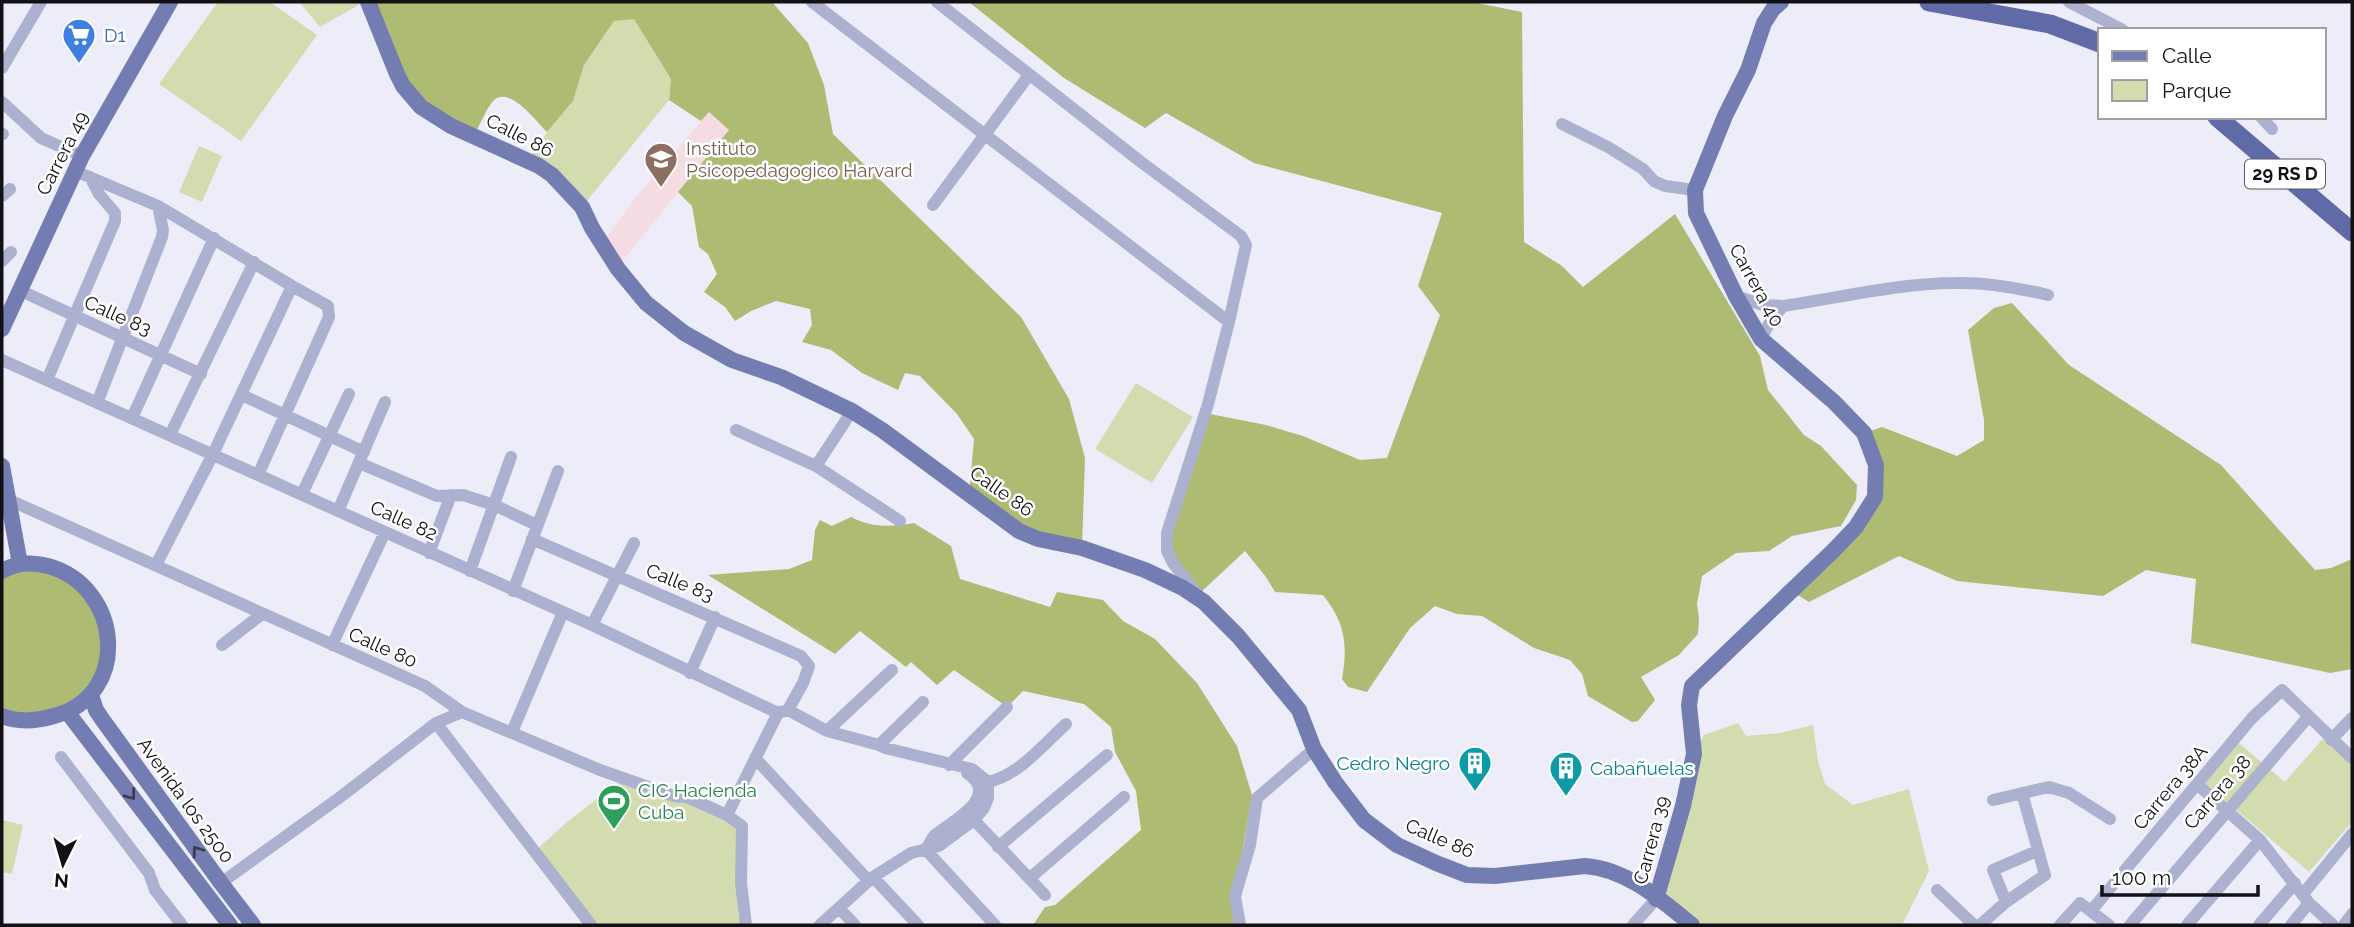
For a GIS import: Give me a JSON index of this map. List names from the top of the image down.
{
  "streets": {
    "highway": ["29 RS D"],
    "main road": [
      "Calle 86",
      "Carrera 49",
      "Carrera 40",
      "Avenida los 2500",
      "Carrera 39"
    ],
    "street": [
      "Calle 83",
      "Calle 82",
      "Calle 80",
      "Carrera 38A",
      "Carrera 38"
    ]
  },
  "crossings": [
    ["Calle 86", "Carrera 39"],
    ["Carrera 49", "Calle 83"],
    ["Carrera 40", "Carrera 39"],
    ["Calle 83", "Calle 82"],
    ["Carrera 38A", "Carrera 38"]
  ],
  "places": {
    "supermarket": ["D1"],
    "school or university": ["Instituto Psicopedagogico Harvard"],
    "building": ["Cedro Negro", "Cabañuelas"],
    "sports": ["CIC Hacienda Cuba"]
  },
  "legend": ["Calle", "Parque"],
  "scale_bar": "100 m",
  "north": "bottom"
}
